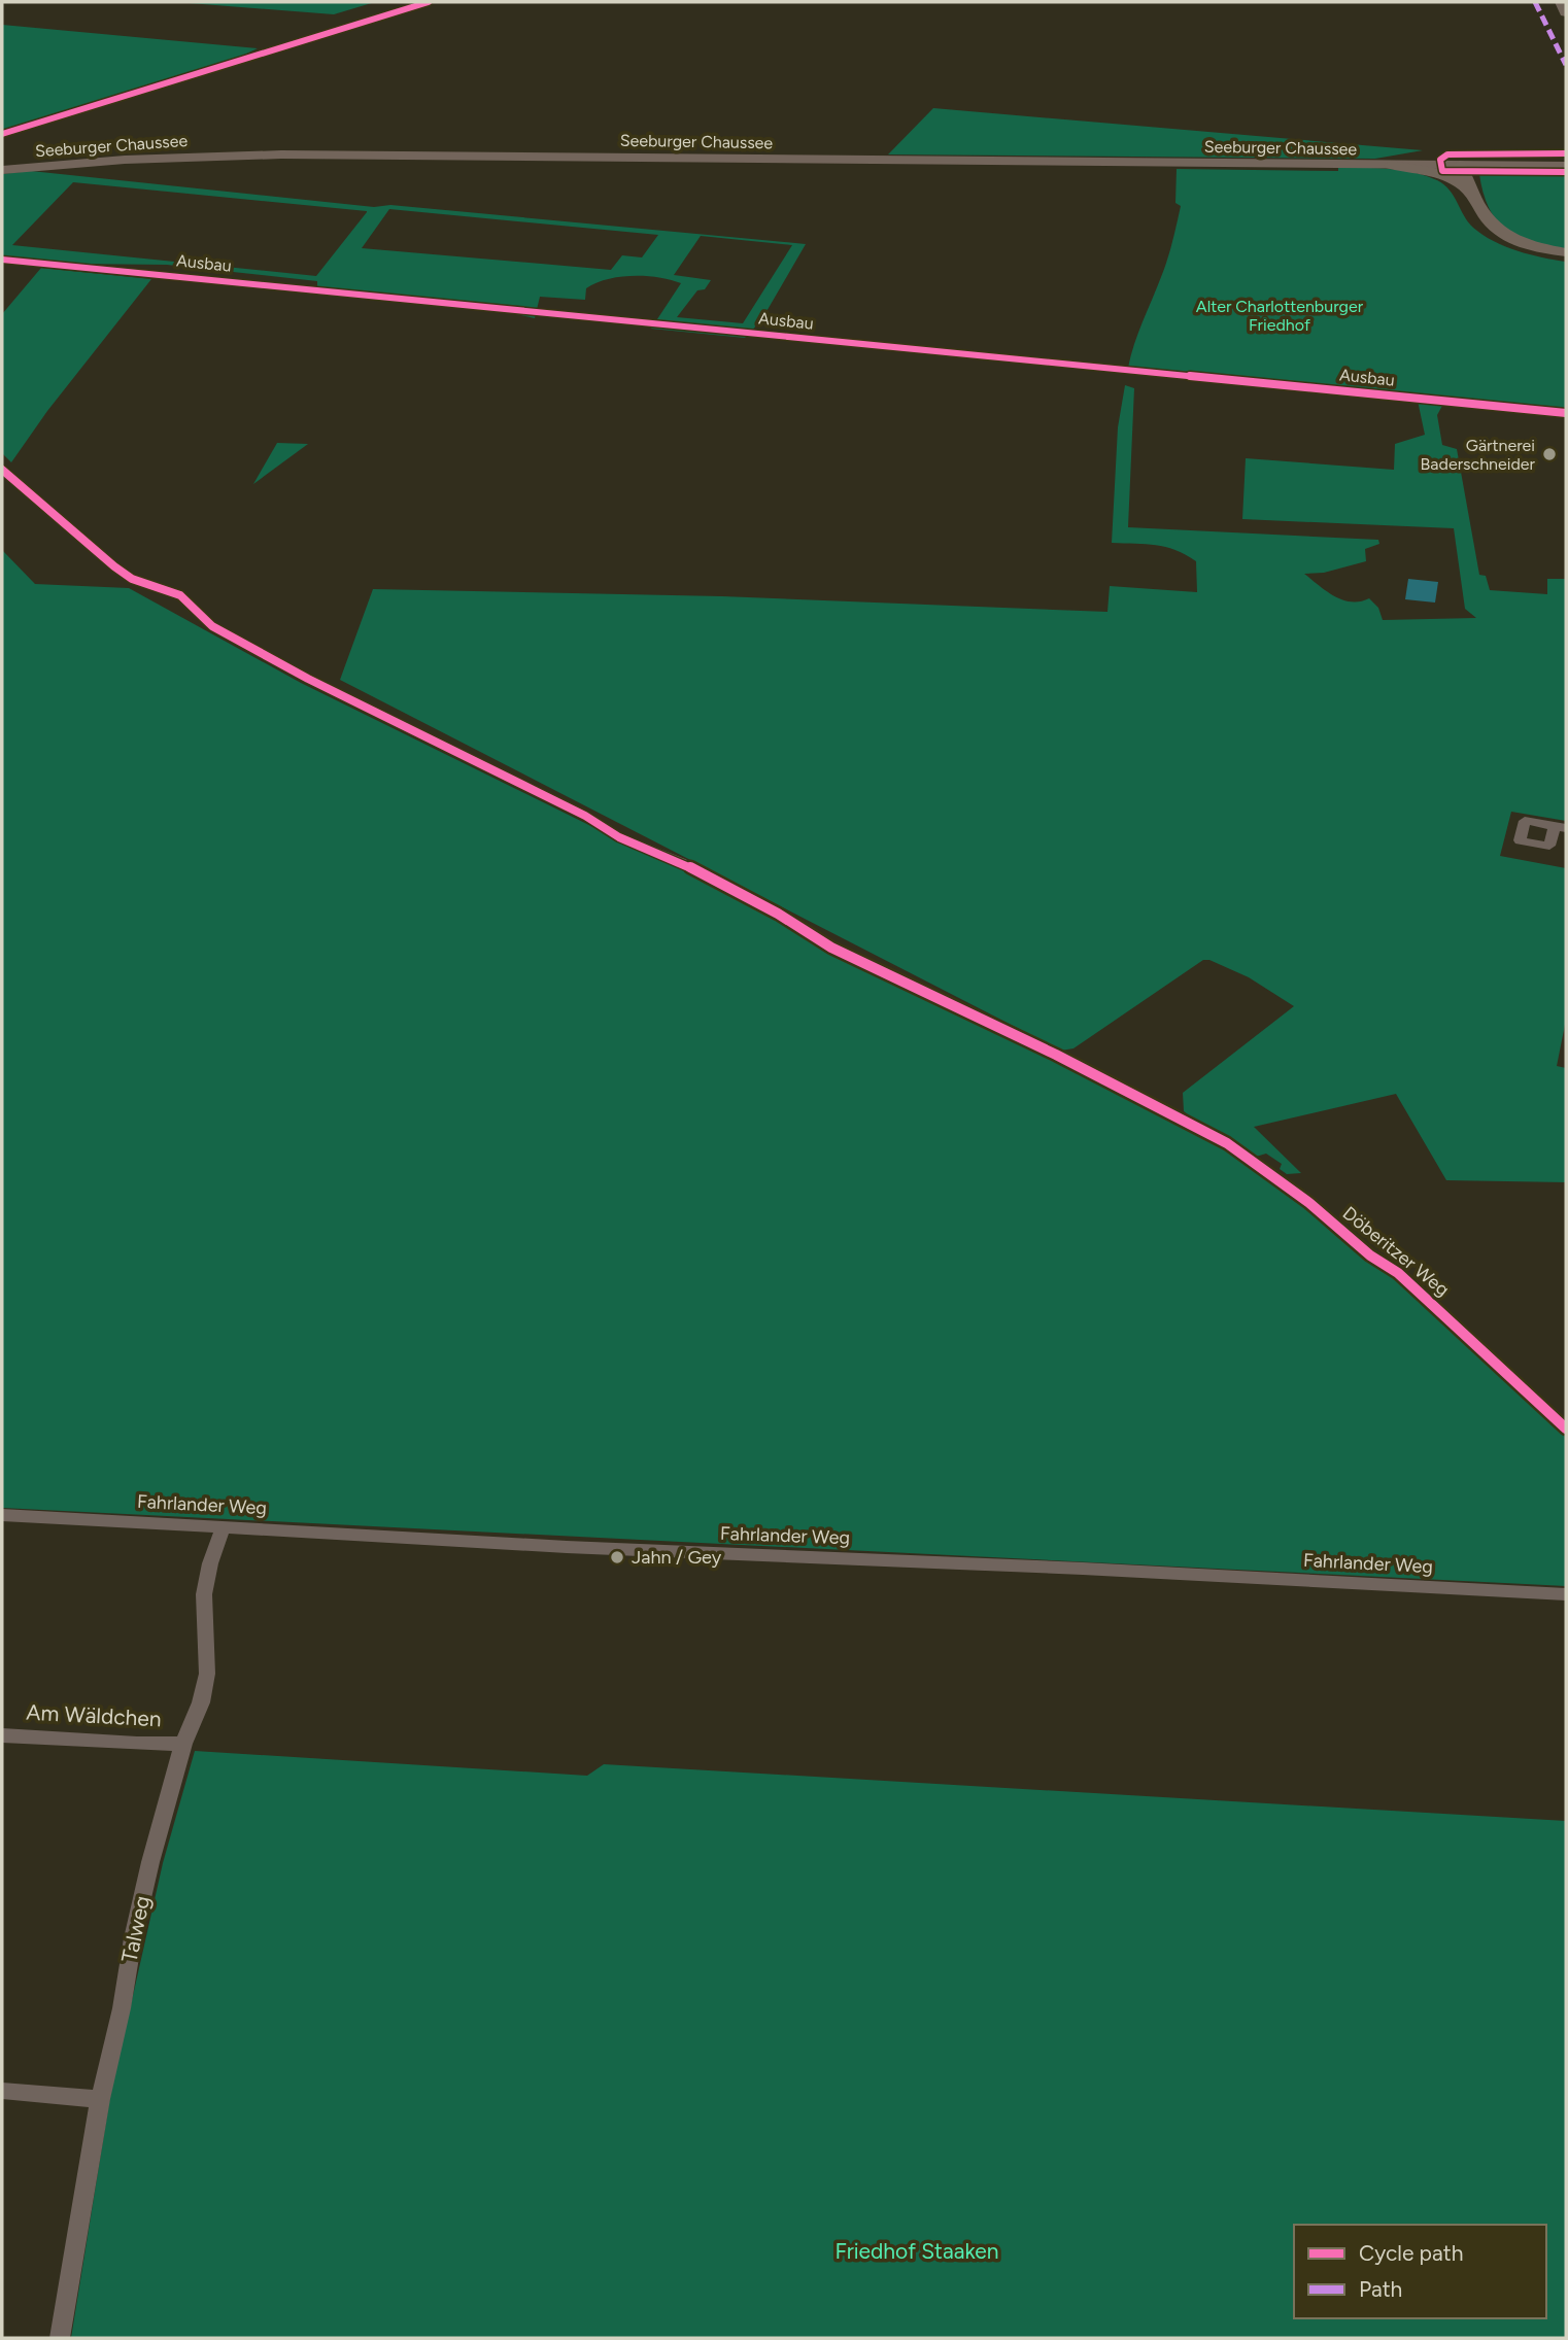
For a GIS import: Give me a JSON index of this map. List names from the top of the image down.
{
  "streets": {
    "main road": ["Seeburger Chaussee"],
    "street": [
      "Ausbau",
      "Döberitzer Weg",
      "Fahrlander Weg",
      "Am Wäldchen",
      "Talweg"
    ]
  },
  "crossings": [
    ["Fahrlander Weg", "Talweg"],
    ["Am Wäldchen", "Talweg"]
  ],
  "parks": ["Alter Charlottenburger Friedhof", "Friedhof Staaken"],
  "places": ["Gärtnerei Baderschneider", "Jahn / Gey"],
  "legend": ["Cycle path", "Path"]
}
